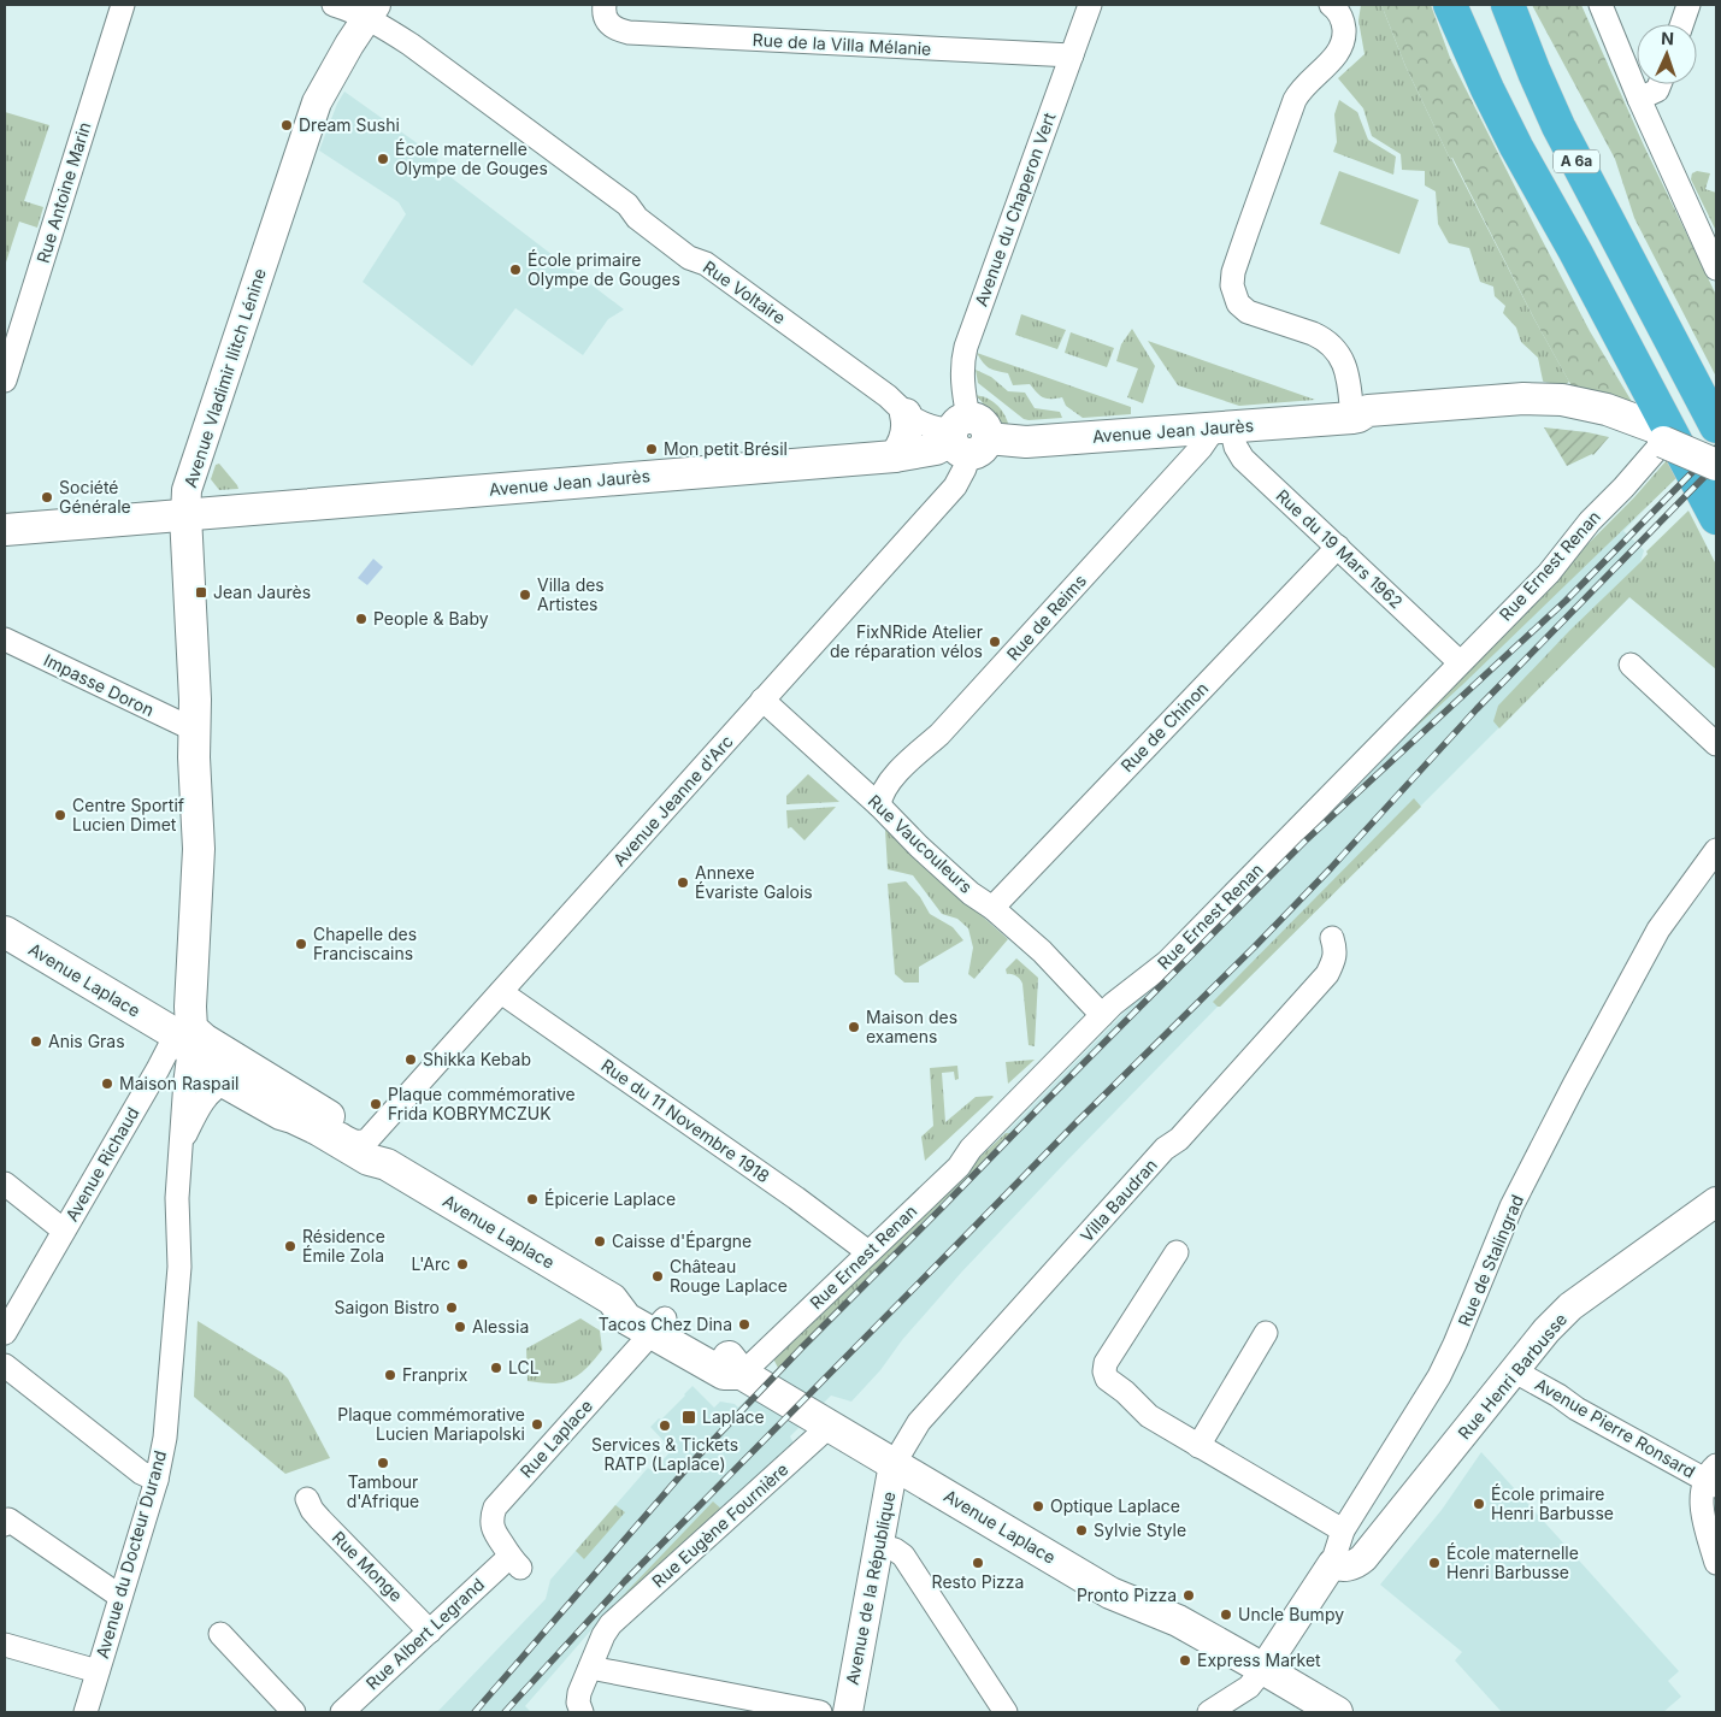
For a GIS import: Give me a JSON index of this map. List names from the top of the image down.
{
  "streets": {
    "highway": ["A 6a"],
    "main road": ["Avenue Vladimir Ilitch Lénine", "Avenue Jean Jaurès", "Avenue Laplace"],
    "street": [
      "Rue de la Villa Mélanie",
      "Rue Antoine Marin",
      "Avenue du Chaperon Vert",
      "Rue Voltaire",
      "Rue du 19 Mars 1962",
      "Rue Ernest Renan",
      "Rue de Reims",
      "Impasse Doron",
      "Rue de Chinon",
      "Avenue Jeanne d'Arc",
      "Rue Vaucouleurs",
      "Rue du 11 Novembre 1918",
      "Avenue Richaud",
      "Villa Baudran",
      "Rue de Stalingrad",
      "Rue Henri Barbusse",
      "Avenue Pierre Ronsard",
      "Rue Laplace",
      "Rue Eugène Fournière",
      "Avenue du Docteur Durand",
      "Rue Monge",
      "Avenue de la République",
      "Rue Albert Legrand"
    ]
  },
  "crossings": [
    ["Rue de la Villa Mélanie", "Avenue du Chaperon Vert"],
    ["Avenue du Chaperon Vert", "Rue Voltaire"],
    ["Avenue du Chaperon Vert", "Avenue Jean Jaurès"],
    ["Avenue du Chaperon Vert", "Avenue Jeanne d'Arc"],
    ["Rue Voltaire", "Avenue Vladimir Ilitch Lénine"],
    ["Rue Voltaire", "Avenue Jean Jaurès"],
    ["Rue Voltaire", "Avenue Jeanne d'Arc"],
    ["Avenue Vladimir Ilitch Lénine", "Avenue Jean Jaurès"],
    ["Avenue Vladimir Ilitch Lénine", "Impasse Doron"],
    ["Avenue Vladimir Ilitch Lénine", "Avenue Laplace"],
    ["Avenue Vladimir Ilitch Lénine", "Avenue Richaud"],
    ["Avenue Vladimir Ilitch Lénine", "Avenue du Docteur Durand"],
    ["Avenue Jean Jaurès", "Rue du 19 Mars 1962"],
    ["Avenue Jean Jaurès", "Rue Ernest Renan"],
    ["Avenue Jean Jaurès", "Rue de Reims"],
    ["Avenue Jean Jaurès", "Avenue Jeanne d'Arc"],
    ["Rue du 19 Mars 1962", "Rue Ernest Renan"],
    ["Rue du 19 Mars 1962", "Rue de Reims"],
    ["Rue du 19 Mars 1962", "Rue de Chinon"],
    ["Rue Ernest Renan", "Rue Vaucouleurs"],
    ["Rue Ernest Renan", "Avenue Laplace"],
    ["Rue Ernest Renan", "Rue du 11 Novembre 1918"],
    ["Rue de Reims", "Rue Vaucouleurs"],
    ["Rue de Chinon", "Rue Vaucouleurs"],
    ["Avenue Jeanne d'Arc", "Rue Vaucouleurs"],
    ["Avenue Jeanne d'Arc", "Avenue Laplace"],
    ["Avenue Jeanne d'Arc", "Rue du 11 Novembre 1918"],
    ["Avenue Laplace", "Avenue Richaud"],
    ["Avenue Laplace", "Villa Baudran"],
    ["Avenue Laplace", "Rue de Stalingrad"],
    ["Avenue Laplace", "Rue Laplace"],
    ["Avenue Laplace", "Rue Eugène Fournière"],
    ["Avenue Laplace", "Avenue du Docteur Durand"],
    ["Avenue Laplace", "Avenue de la République"],
    ["Avenue Richaud", "Avenue du Docteur Durand"],
    ["Villa Baudran", "Avenue de la République"],
    ["Rue de Stalingrad", "Rue Henri Barbusse"],
    ["Rue Henri Barbusse", "Avenue Pierre Ronsard"],
    ["Rue Laplace", "Rue Albert Legrand"],
    ["Rue Monge", "Rue Albert Legrand"]
  ],
  "places": {
    "other": [
      "Dream Sushi",
      "École maternelle Olympe de Gouges",
      "École primaire Olympe de Gouges",
      "Mon petit Brésil",
      "Société Générale",
      "Villa des Artistes",
      "People & Baby",
      "FixNRide Atelier de réparation vélos",
      "Centre Sportif Lucien Dimet",
      "Annexe Évariste Galois",
      "Chapelle des Franciscains",
      "Maison des examens",
      "Anis Gras",
      "Shikka Kebab",
      "Maison Raspail",
      "Plaque commémorative Frida KOBRYMCZUK",
      "Épicerie Laplace",
      "Caisse d'Épargne",
      "Résidence Émile Zola",
      "L'Arc",
      "Château Rouge Laplace",
      "Saigon Bistro",
      "Tacos Chez Dina",
      "Alessia",
      "LCL",
      "Franprix",
      "Plaque commémorative Lucien Mariapolski",
      "Services & Tickets RATP (Laplace)",
      "Tambour d'Afrique",
      "École primaire Henri Barbusse",
      "Optique Laplace",
      "Sylvie Style",
      "Resto Pizza",
      "École maternelle Henri Barbusse",
      "Pronto Pizza",
      "Uncle Bumpy",
      "Express Market"
    ],
    "transit": ["Jean Jaurès", "Laplace"]
  },
  "north": "top"
}
